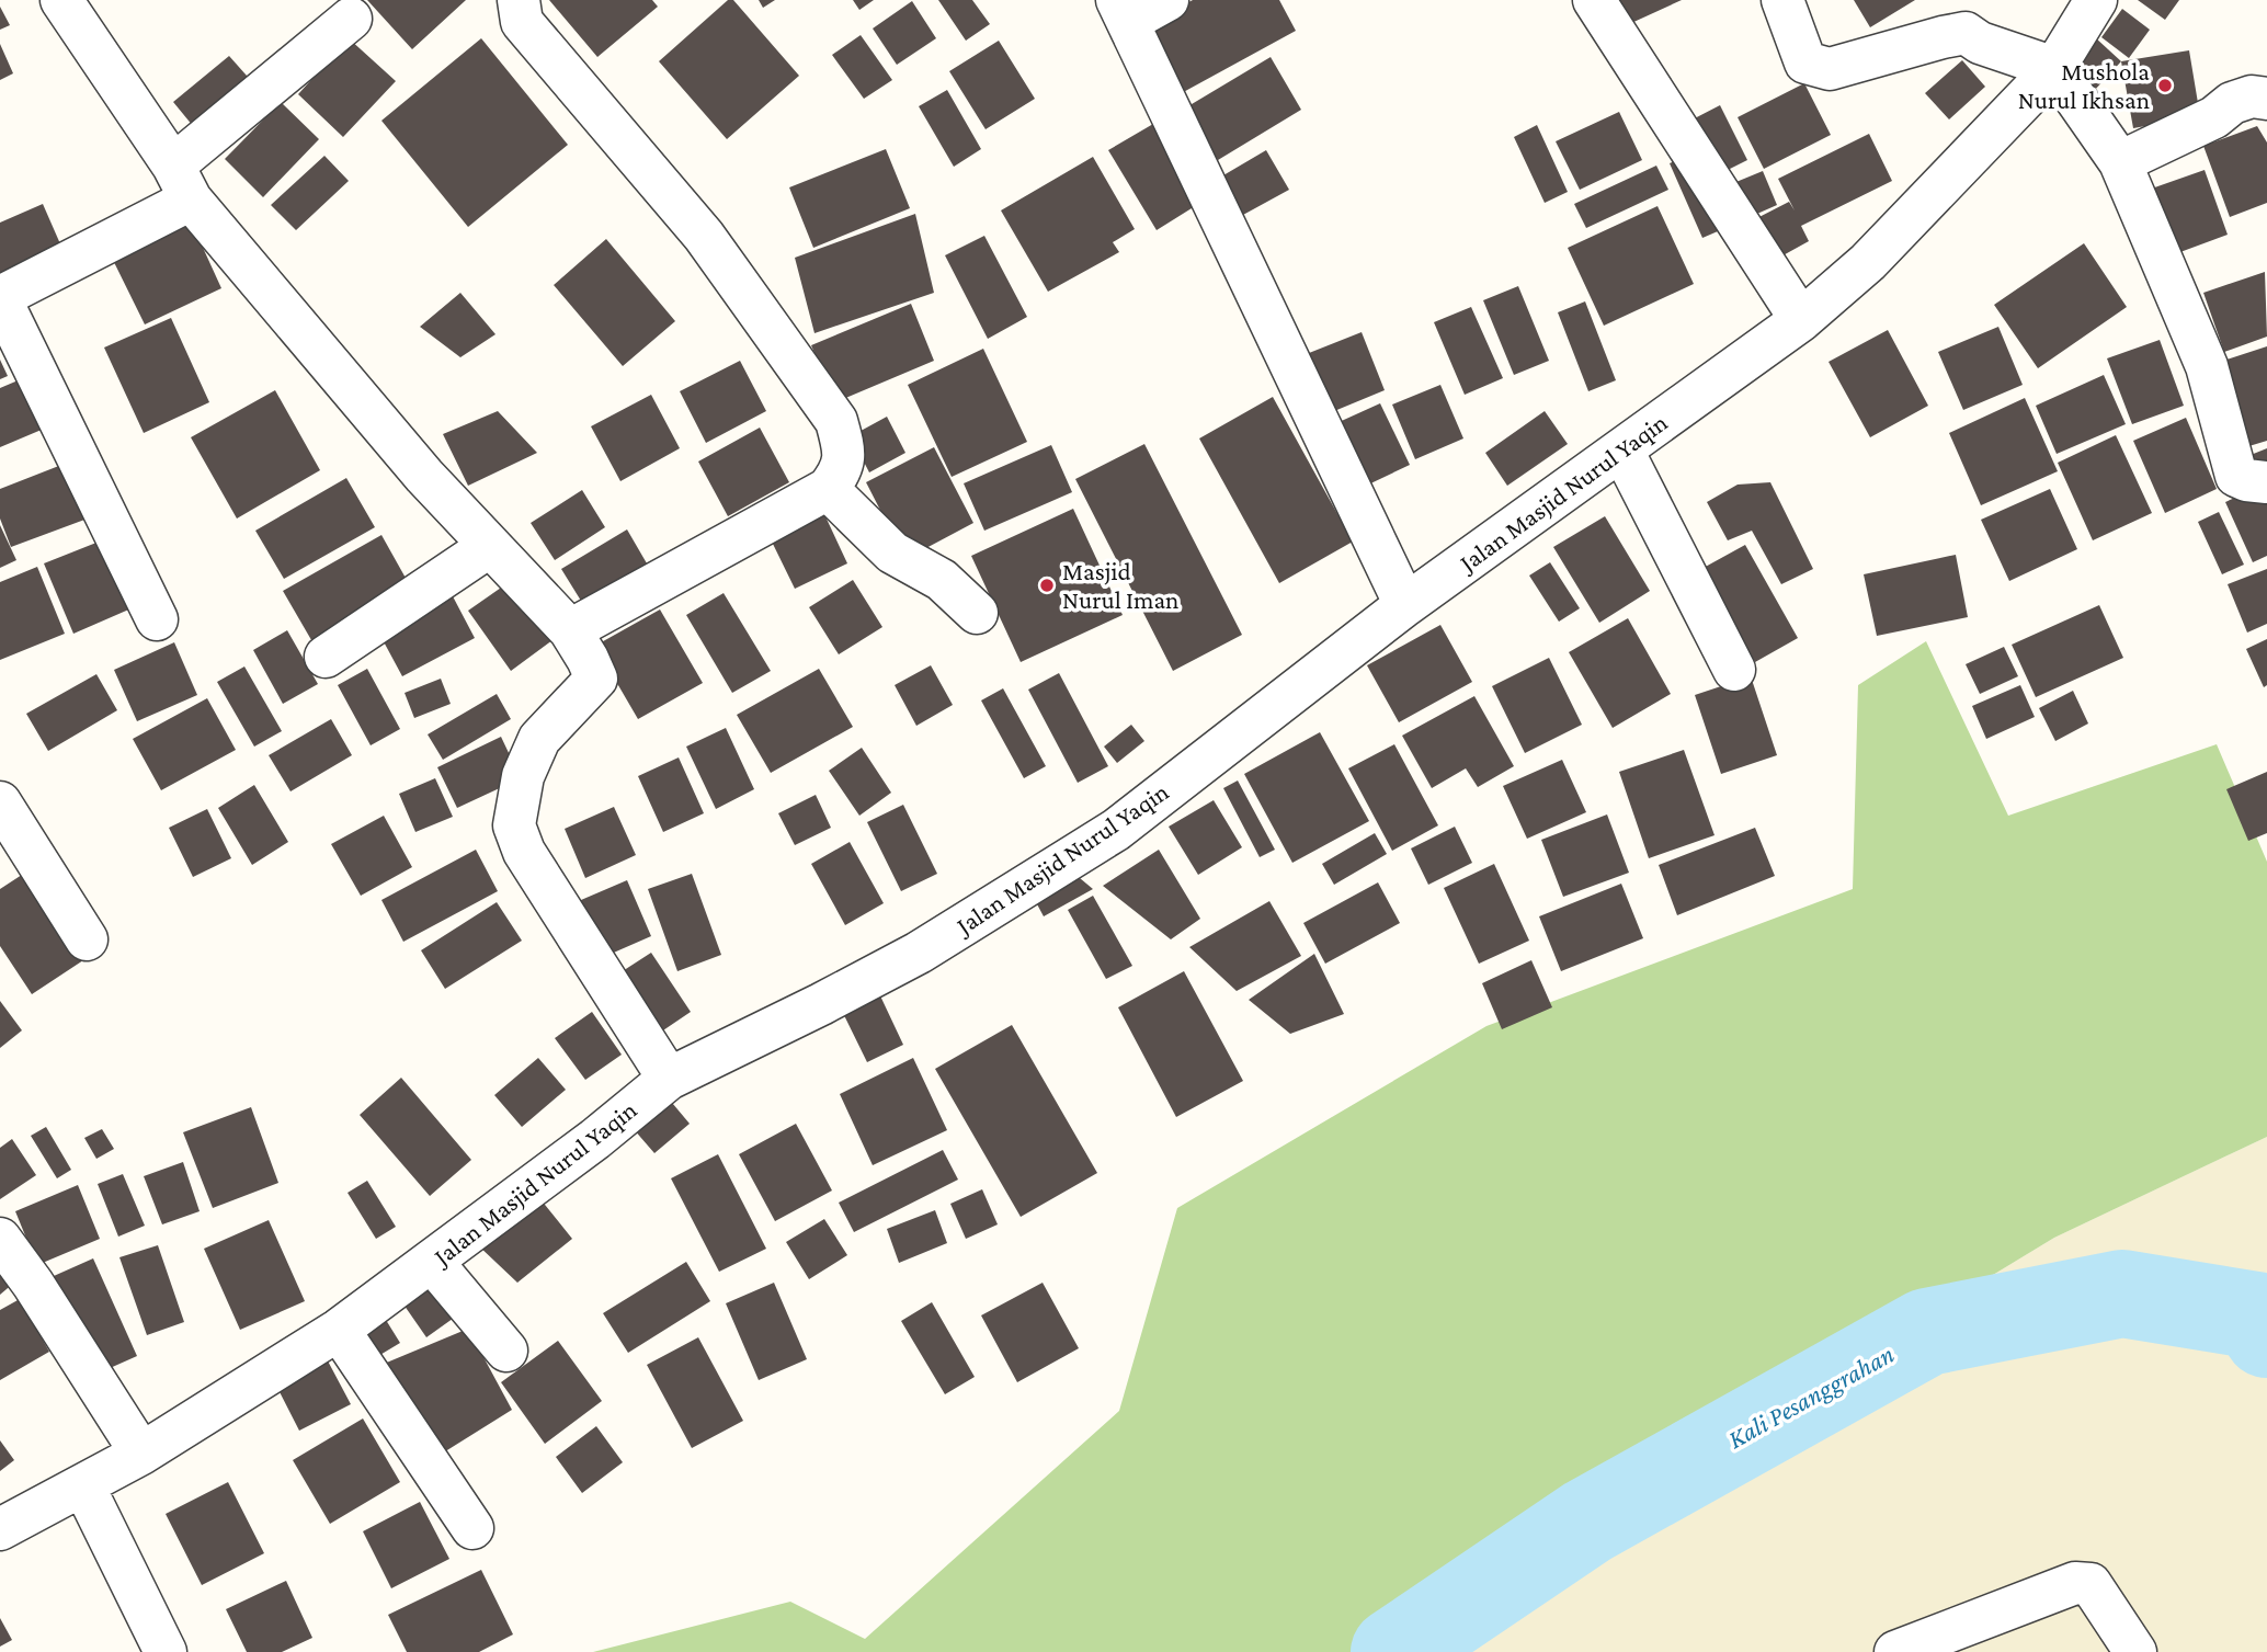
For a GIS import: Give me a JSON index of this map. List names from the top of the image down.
{
  "streets": {
    "street": ["Jalan Masjid Nurul Yaqin"]
  },
  "water": ["Kali Pesanggrahan"],
  "places": ["Mushola Nurul Ikhsan", "Masjid Nurul Iman"]
}
